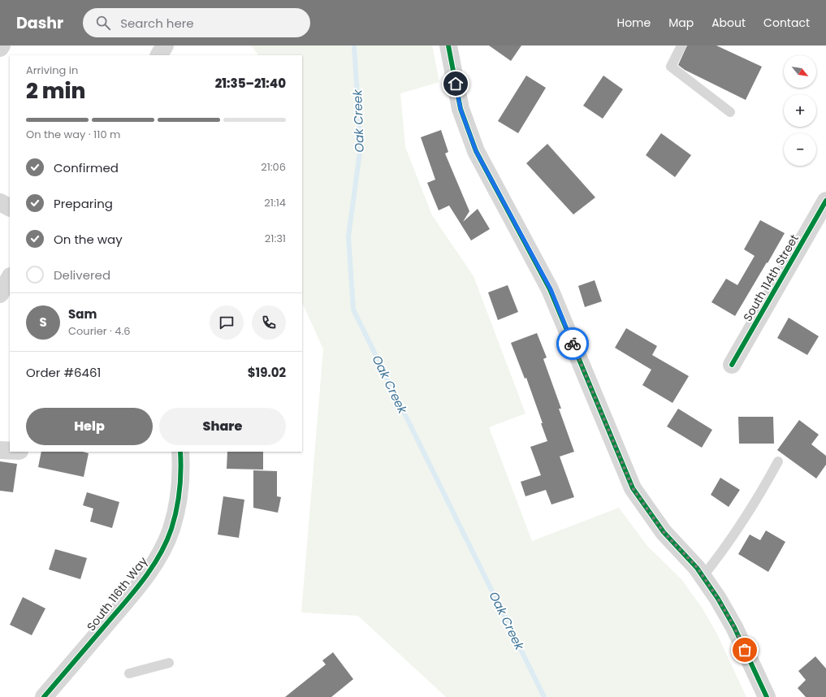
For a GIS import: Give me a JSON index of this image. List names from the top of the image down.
{
  "streets": {
    "street": ["South 114th Street", "South 116th Way"]
  },
  "water": ["Oak Creek"],
  "north": "bottom right",
  "page": {
    "header": "Dashr",
    "search": "Search here",
    "nav": [
      "Home",
      "Map",
      "About",
      "Contact"
    ],
    "map_buttons": ["+", "−"],
    "heading": ["2 min", "Arriving in", "21:35–21:40"],
    "panel": [
      "Sam",
      "Courier · 4.6",
      "Order #6461",
      "$19.02"
    ],
    "bar": "On the way · 110 m",
    "list": [
      ["Confirmed", "21:06"],
      ["Preparing", "21:14"],
      ["On the way", "21:31"],
      "Delivered"
    ],
    "round": "S",
    "buttons": ["Help", "Share"]
  }
}
